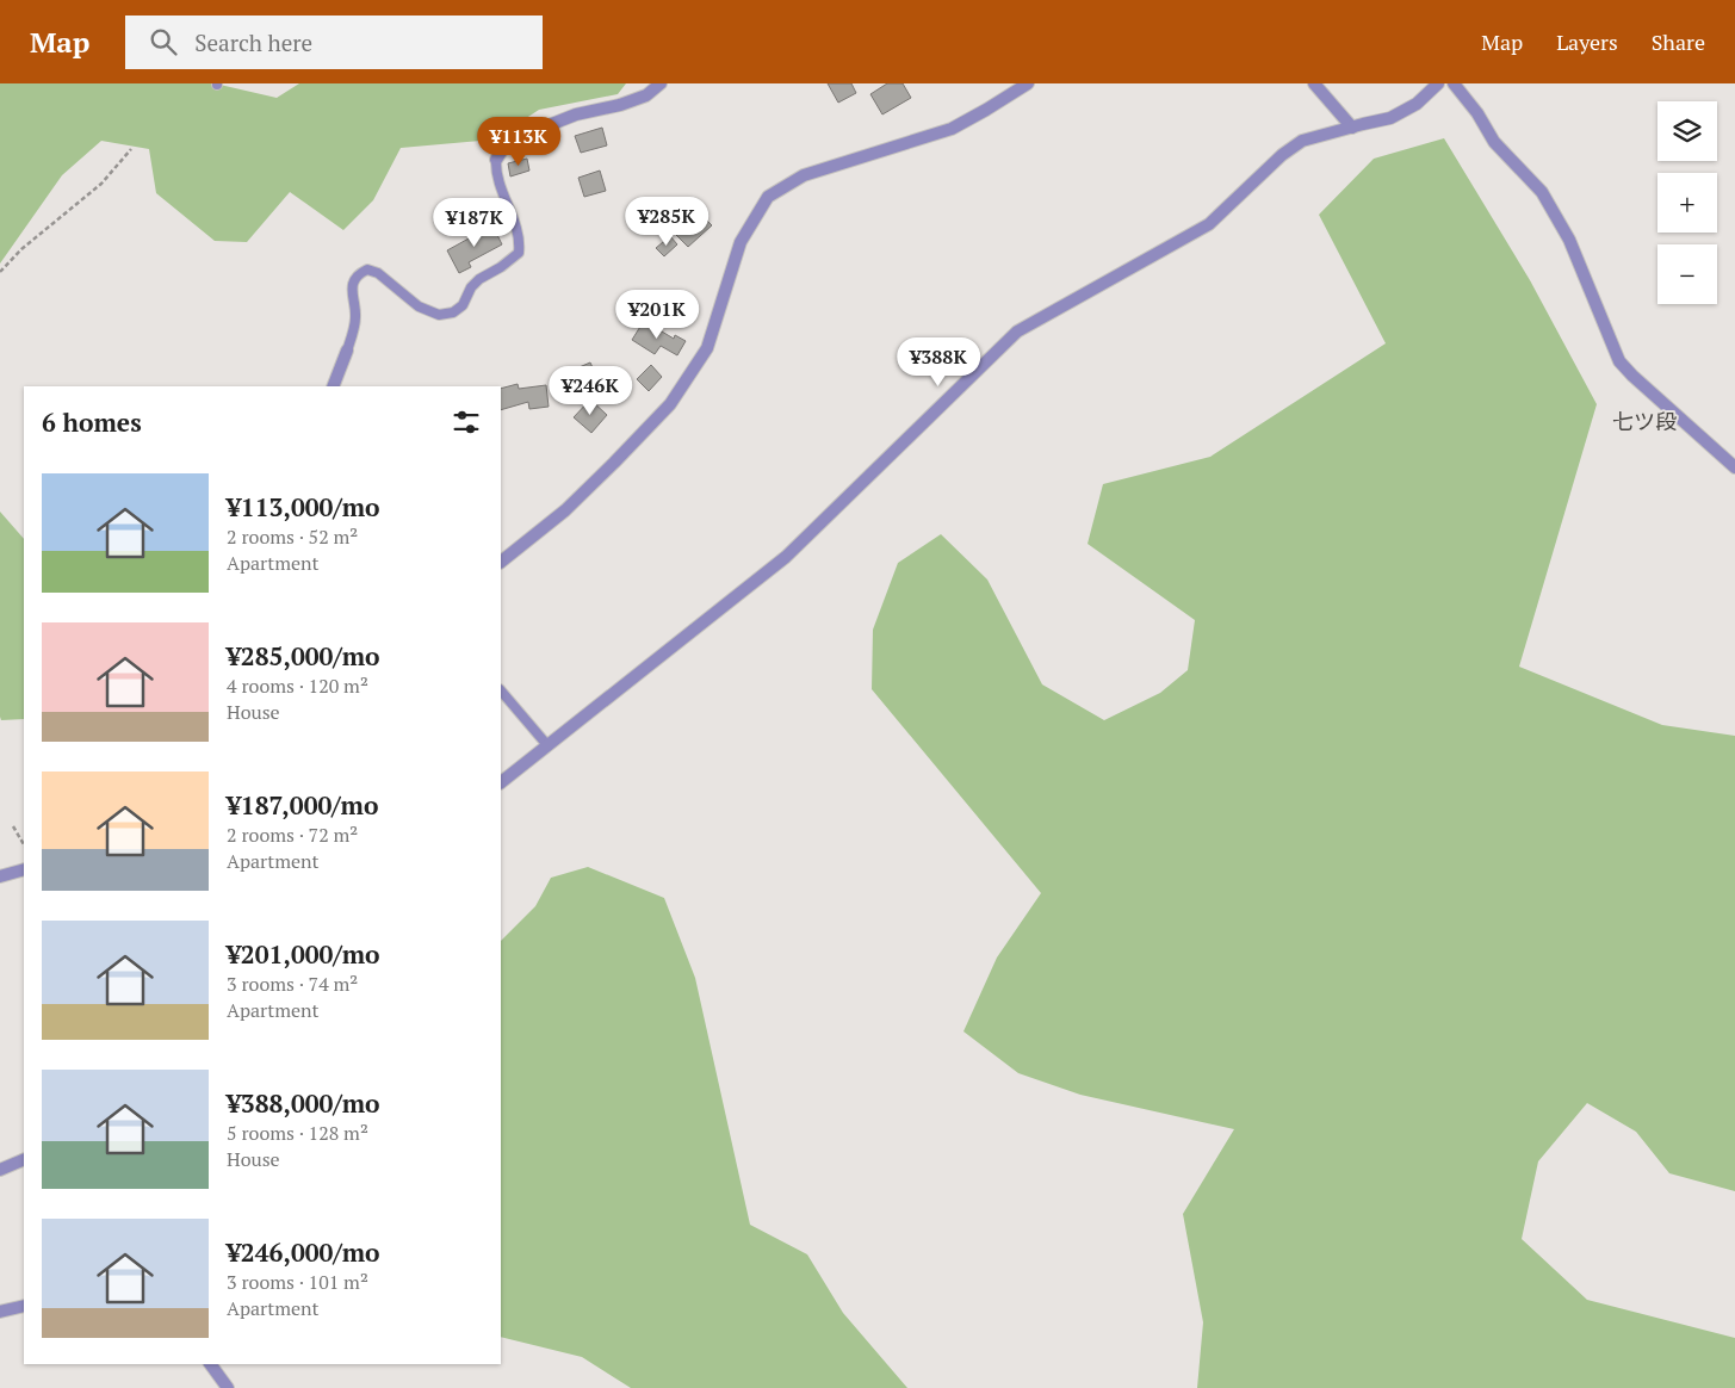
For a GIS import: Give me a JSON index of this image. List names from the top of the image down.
{
  "districts": ["七ツ段"],
  "page": {
    "header": "Map",
    "search": "Search here",
    "nav": ["Map", "Layers", "Share"],
    "map_buttons": ["+", "−"],
    "price": [
      "¥113K",
      "¥285K",
      "¥187K",
      "¥201K",
      "¥388K",
      "¥246K"
    ],
    "heading": "6 homes",
    "list": [
      {
        "name": "¥113,000/mo",
        "note": "2 rooms · 52 m² · Apartment"
      },
      {
        "name": "¥285,000/mo",
        "note": "4 rooms · 120 m² · House"
      },
      {
        "name": "¥187,000/mo",
        "note": "2 rooms · 72 m² · Apartment"
      },
      {
        "name": "¥201,000/mo",
        "note": "3 rooms · 74 m² · Apartment"
      },
      {
        "name": "¥388,000/mo",
        "note": "5 rooms · 128 m² · House"
      },
      {
        "name": "¥246,000/mo",
        "note": "3 rooms · 101 m² · Apartment"
      }
    ]
  }
}
